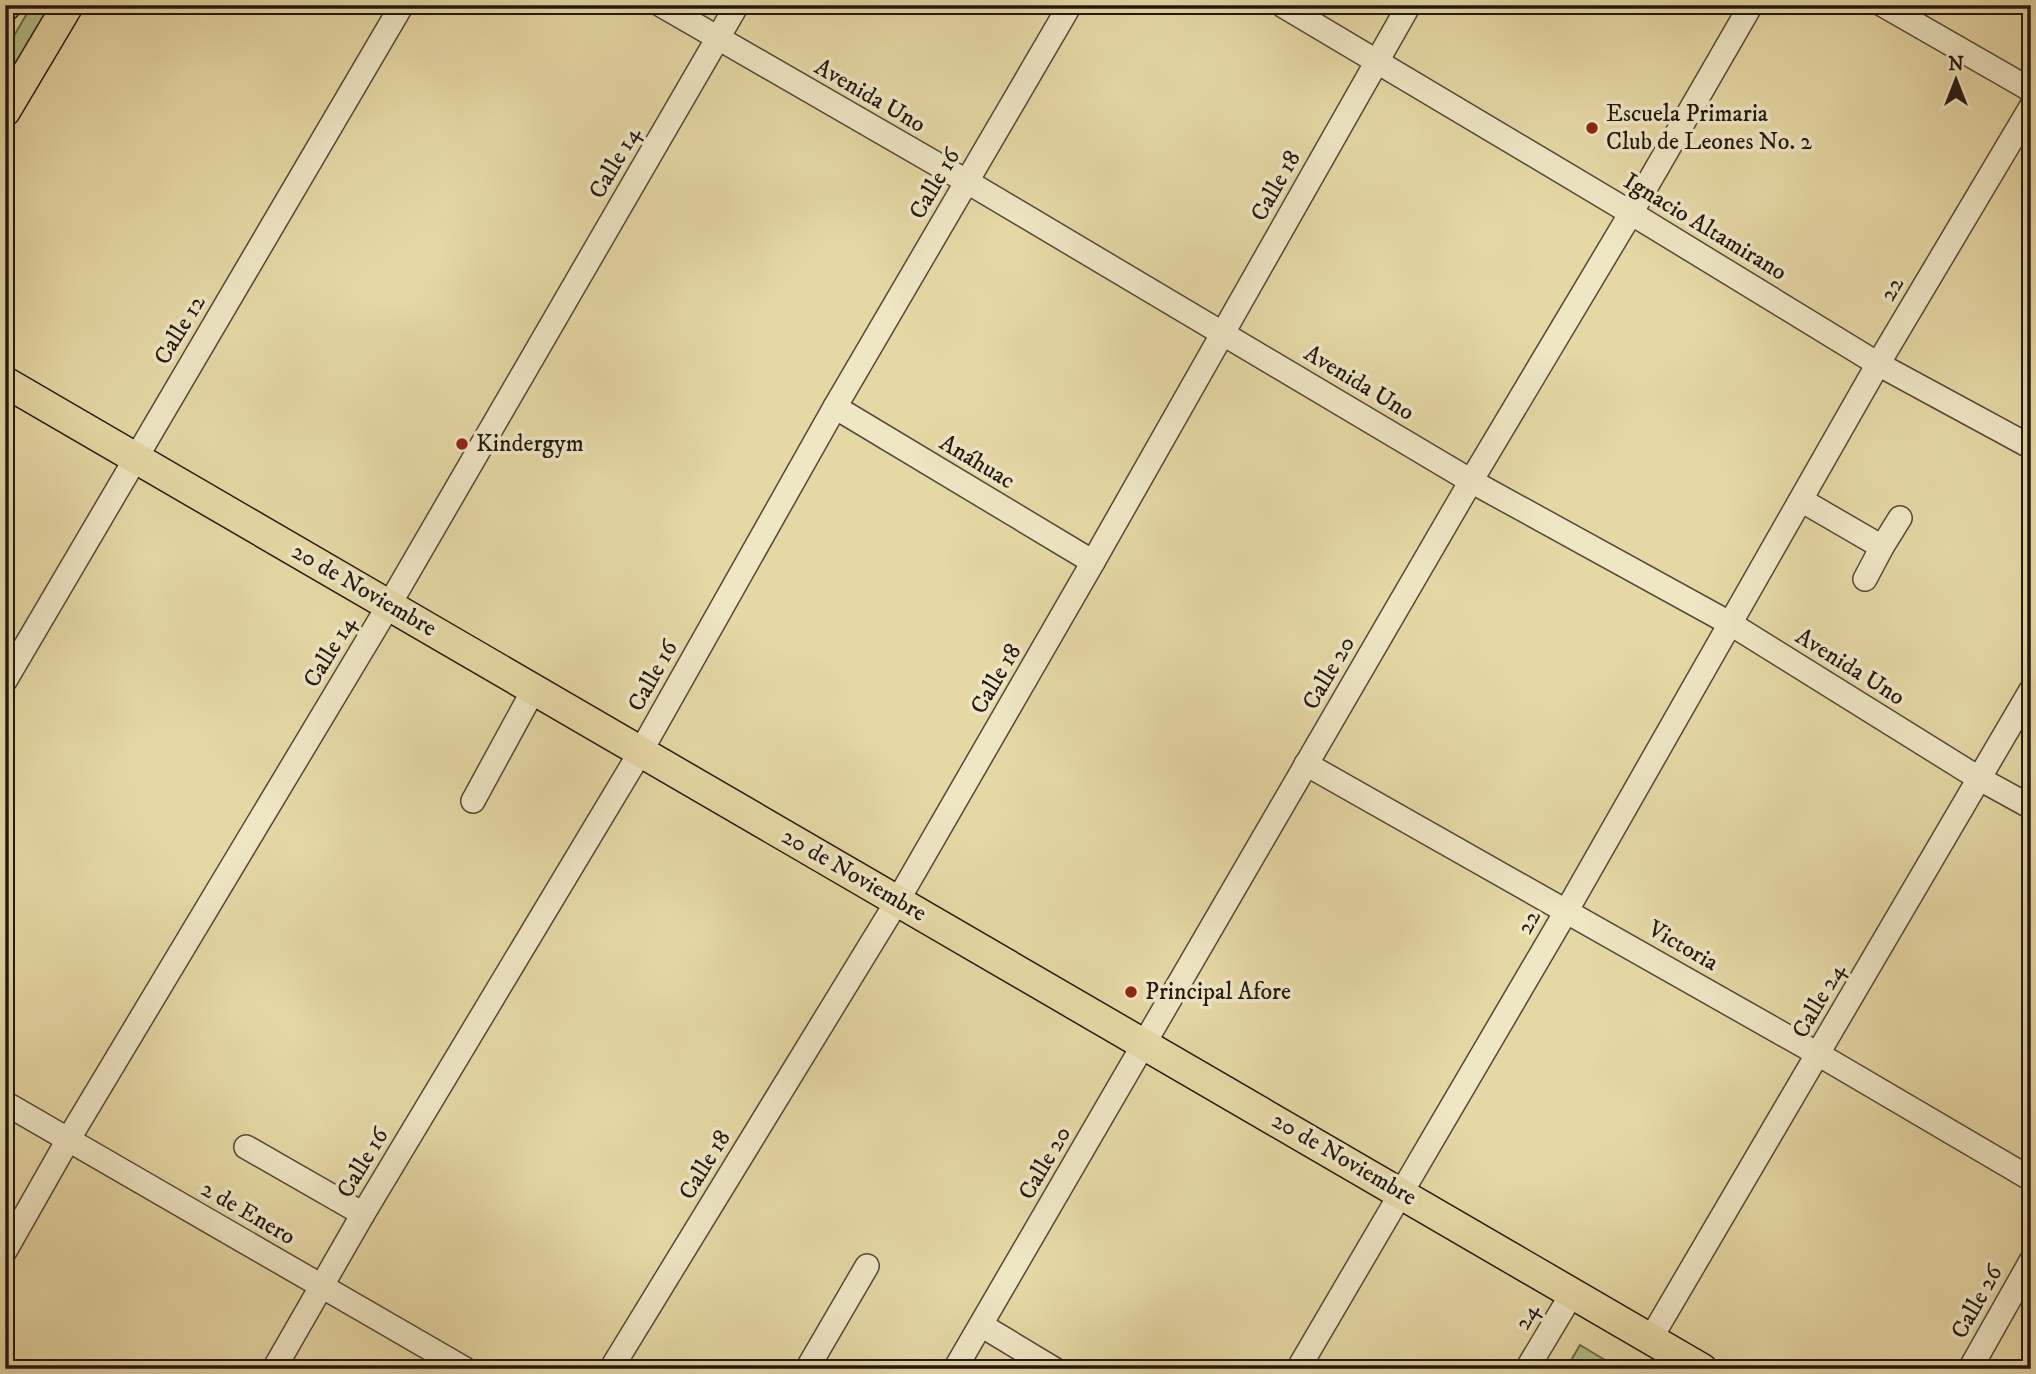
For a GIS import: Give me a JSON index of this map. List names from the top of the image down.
{
  "streets": {
    "main road": ["20 de Noviembre"],
    "street": [
      "Avenida Uno",
      "Calle 14",
      "Calle 16",
      "Calle 18",
      "Ignacio Altamirano",
      "22",
      "Calle 12",
      "Anáhuac",
      "Calle 20",
      "Victoria",
      "Calle 24",
      "2 de Enero",
      "Calle 26",
      "24"
    ]
  },
  "crossings": [
    ["Avenida Uno", "Calle 14"],
    ["Avenida Uno", "Calle 16"],
    ["Avenida Uno", "Calle 18"],
    ["Avenida Uno", "22"],
    ["Avenida Uno", "Calle 20"],
    ["Avenida Uno", "Calle 24"],
    ["Calle 14", "20 de Noviembre"],
    ["Calle 14", "2 de Enero"],
    ["Calle 16", "Anáhuac"],
    ["Calle 16", "20 de Noviembre"],
    ["Calle 16", "2 de Enero"],
    ["Calle 18", "Ignacio Altamirano"],
    ["Calle 18", "Anáhuac"],
    ["Calle 18", "20 de Noviembre"],
    ["Ignacio Altamirano", "22"],
    ["Ignacio Altamirano", "Calle 20"],
    ["22", "20 de Noviembre"],
    ["22", "Victoria"],
    ["Calle 12", "20 de Noviembre"],
    ["20 de Noviembre", "Calle 20"],
    ["20 de Noviembre", "Calle 24"],
    ["20 de Noviembre", "24"],
    ["Calle 20", "Victoria"],
    ["Victoria", "Calle 24"]
  ],
  "places": ["Escuela Primaria Club de Leones No. 2", "Kindergym", "Principal Afore"],
  "north": "top"
}
